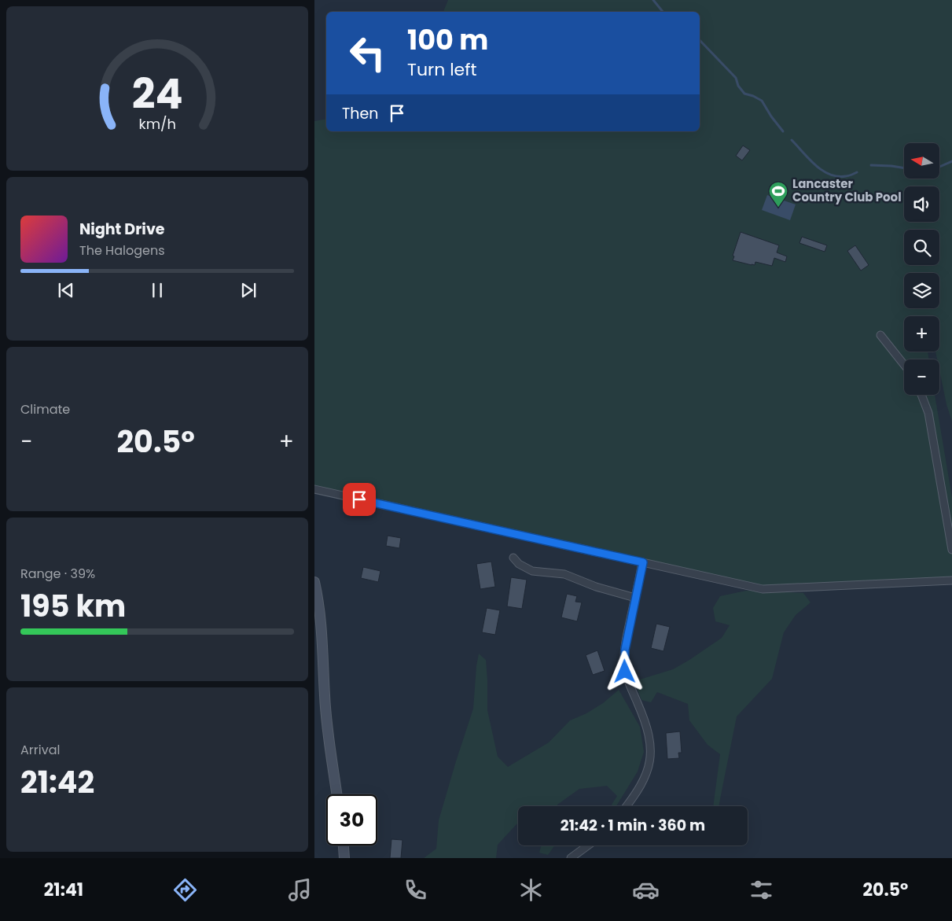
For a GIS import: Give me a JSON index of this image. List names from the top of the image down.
{
  "places": {
    "sports": ["Lancaster Country Club Pool"]
  },
  "north": "left",
  "page": {
    "turn": ["100 m", "Turn left"],
    "then": "Then",
    "map_buttons": ["+", "−"],
    "song": ["Night Drive", "The Halogens"],
    "tile": [
      "Climate",
      ["Range · 39%", "195 km"],
      ["Arrival", "21:42"]
    ],
    "heat": ["−", "20.5°", "+"],
    "limit": "30",
    "trip": "21:42 · 1 min · 360 m",
    "tabs": ["21:41", "20.5°"],
    "gauge": ["24", "km/h"]
  }
}
